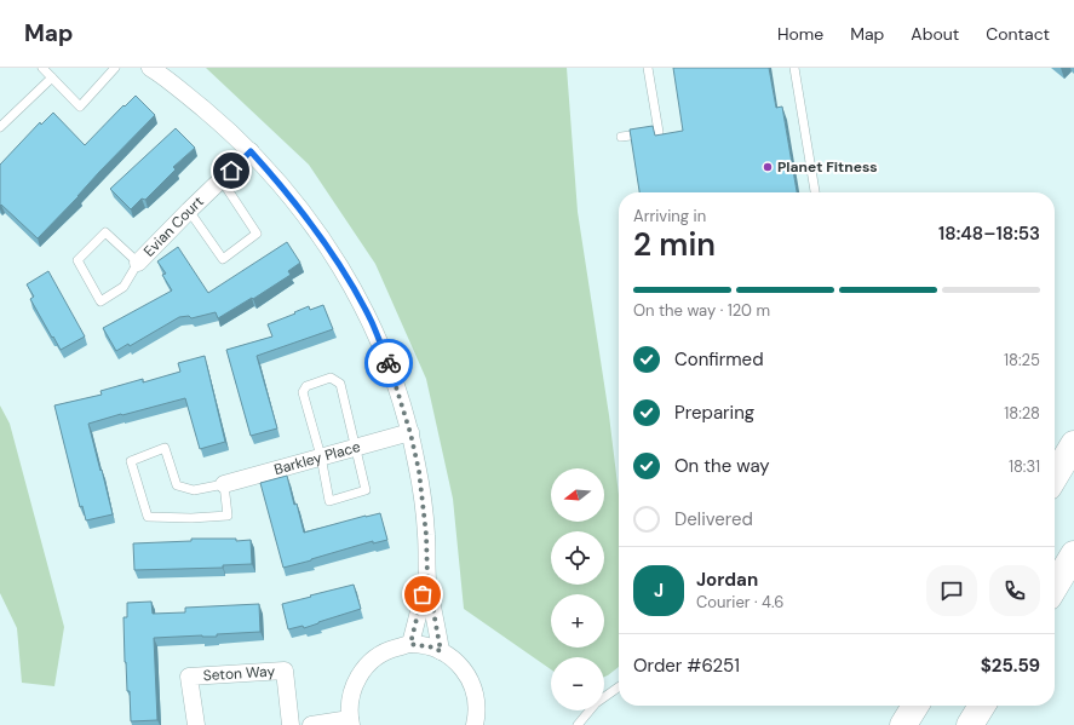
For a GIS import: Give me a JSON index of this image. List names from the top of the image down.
{
  "streets": {
    "street": ["Evian Court", "Barkley Place", "Seton Way"]
  },
  "places": ["Planet Fitness"],
  "north": "left",
  "page": {
    "header": "Map",
    "nav": [
      "Home",
      "Map",
      "About",
      "Contact"
    ],
    "heading": ["2 min", "Arriving in", "18:48–18:53"],
    "panel": [
      "Jordan",
      "Courier · 4.6",
      "Order #6251",
      "$25.59"
    ],
    "bar": "On the way · 120 m",
    "list": [
      ["Confirmed", "18:25"],
      ["Preparing", "18:28"],
      ["On the way", "18:31"],
      "Delivered"
    ],
    "map_buttons": ["+", "−"],
    "round": "J"
  }
}
